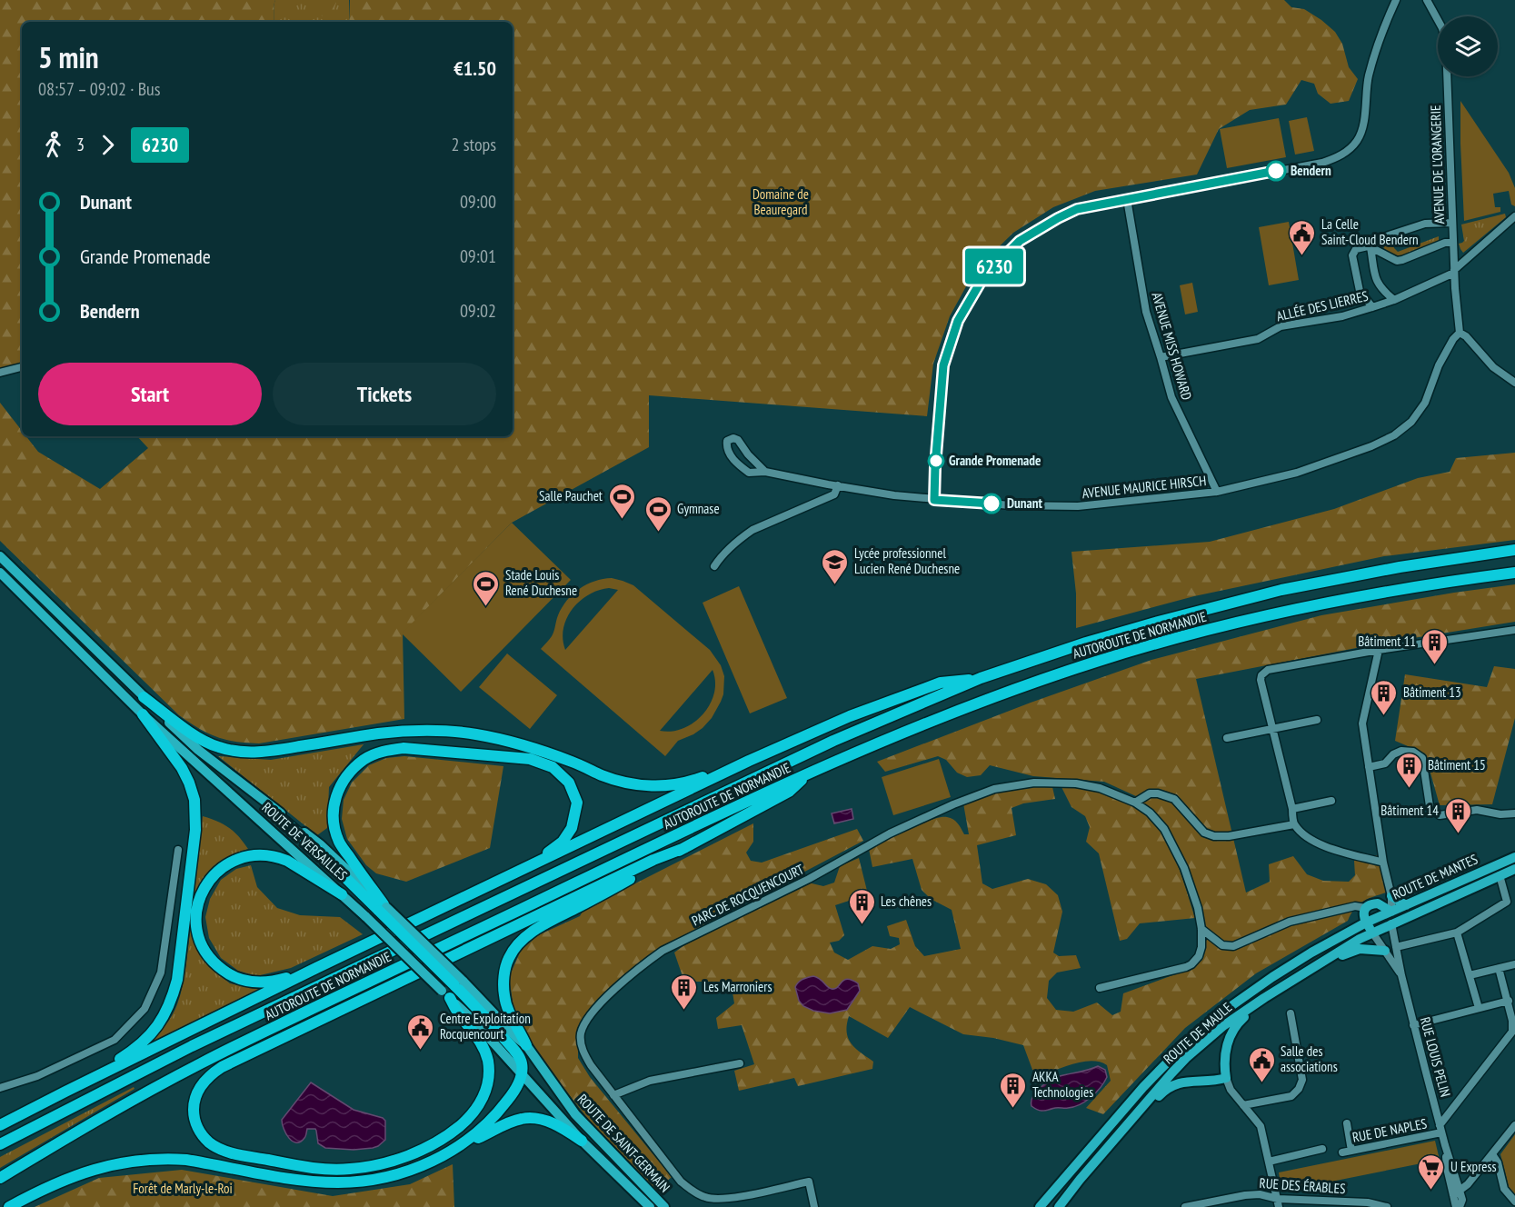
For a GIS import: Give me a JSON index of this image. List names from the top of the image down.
{
  "streets": {
    "highway": ["AUTOROUTE DE NORMANDIE"],
    "main road": [
      "ROUTE DE VERSAILLES",
      "ROUTE DE MANTES",
      "ROUTE DE MAULE",
      "ROUTE DE SAINT-GERMAIN"
    ],
    "street": [
      "AVENUE DE L'ORANGERIE",
      "ALLÉE DES LIERRES",
      "AVENUE MISS HOWARD",
      "AVENUE MAURICE HIRSCH",
      "PARC DE ROCQUENCOURT",
      "RUE LOUIS PELIN",
      "RUE DE NAPLES",
      "RUE DES ÉRABLES"
    ]
  },
  "crossings": [
    ["AVENUE DE L'ORANGERIE", "ALLÉE DES LIERRES"],
    ["AVENUE DE L'ORANGERIE", "AVENUE MAURICE HIRSCH"],
    ["ALLÉE DES LIERRES", "AVENUE MISS HOWARD"],
    ["AVENUE MISS HOWARD", "AVENUE MAURICE HIRSCH"],
    ["ROUTE DE VERSAILLES", "ROUTE DE SAINT-GERMAIN"],
    ["ROUTE DE MANTES", "ROUTE DE MAULE"],
    ["ROUTE DE MANTES", "RUE LOUIS PELIN"],
    ["ROUTE DE MAULE", "RUE LOUIS PELIN"],
    ["RUE LOUIS PELIN", "RUE DE NAPLES"]
  ],
  "parks": ["Domaine de Beauregard", "Forêt de Marly-le-Roi"],
  "places": {
    "other": ["Bendern", "Grande Promenade", "Dunant"],
    "public building": ["La Celle Saint-Cloud Bendern", "Centre Exploitation Rocquencourt", "Salle des associations"],
    "sports": ["Salle Pauchet", "Gymnase", "Stade Louis René Duchesne"],
    "school or university": ["Lycée professionnel Lucien René Duchesne"],
    "building": [
      "Bâtiment 11",
      "Bâtiment 13",
      "Bâtiment 15",
      "Bâtiment 14",
      "Les chênes",
      "Les Marroniers",
      "AKKA Technologies"
    ],
    "supermarket": ["U Express"]
  },
  "lines": ["bus line 6230"],
  "page": {
    "on_map": "6230",
    "heading": ["5 min", "08:57 – 09:02 · Bus", "€1.50"],
    "legs": ["3", "6230", "2 stops"],
    "list": [
      {
        "name": "Dunant",
        "value": "09:00"
      },
      {
        "name": "Grande Promenade",
        "value": "09:01"
      },
      {
        "name": "Bendern",
        "value": "09:02"
      }
    ],
    "buttons": ["Start", "Tickets"]
  }
}
